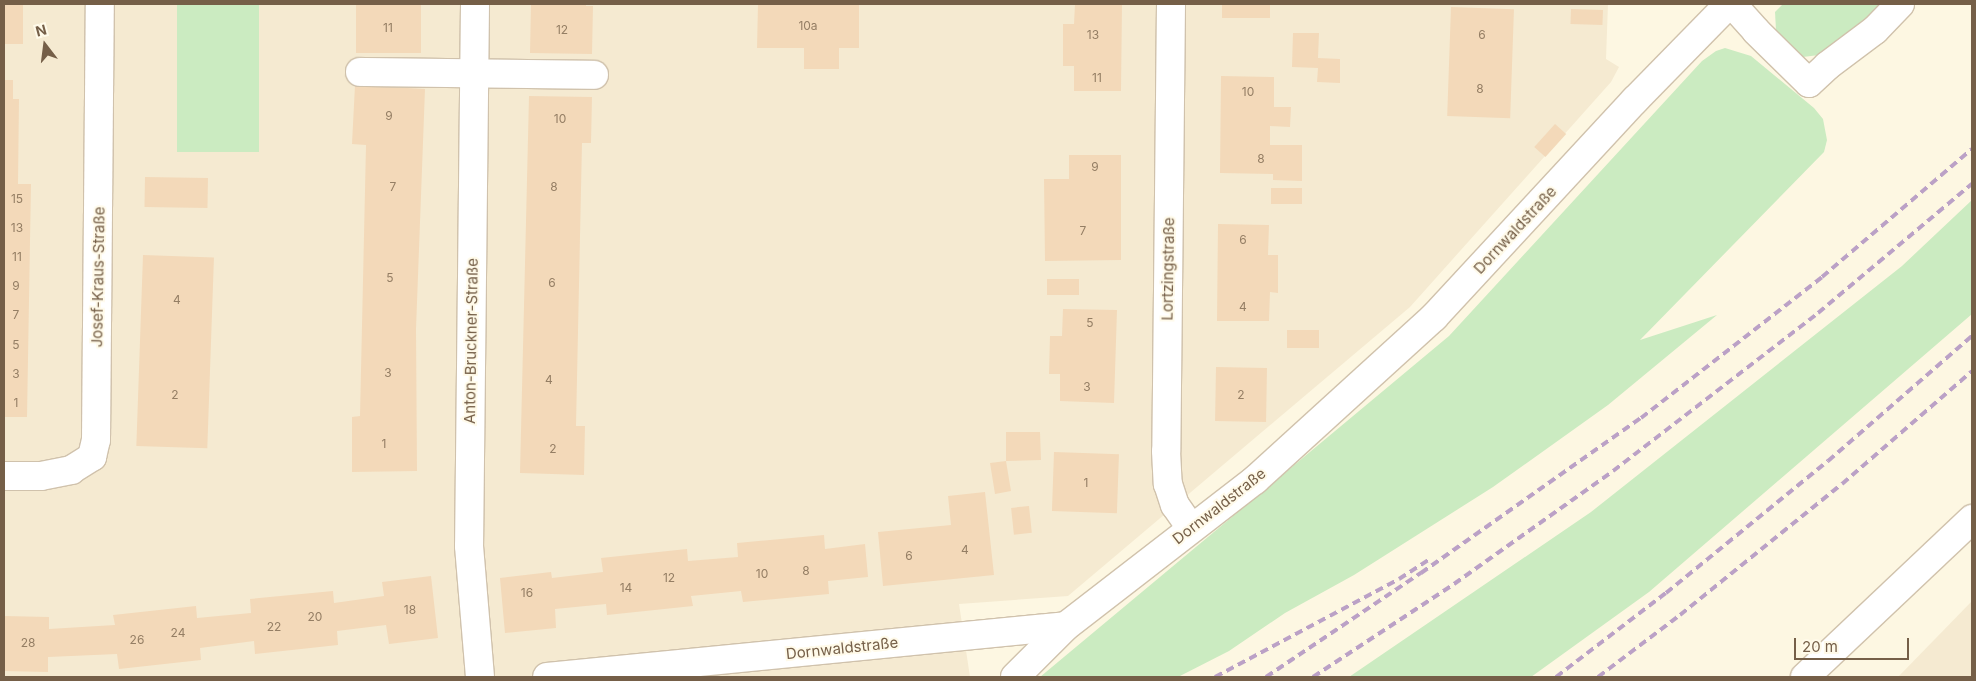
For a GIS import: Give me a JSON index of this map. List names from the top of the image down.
{
  "streets": {
    "street": [
      "Dornwaldstraße",
      "Lortzingstraße",
      "Josef-Kraus-Straße",
      "Anton-Bruckner-Straße"
    ]
  },
  "crossings": [
    ["Dornwaldstraße", "Lortzingstraße"]
  ],
  "house_numbers": [
    "10a",
    "11",
    "12",
    "13",
    "6",
    "11",
    "8",
    "10",
    "9",
    "10",
    "8",
    "9",
    "7",
    "8",
    "15",
    "13",
    "7",
    "6",
    "11",
    "5",
    "6",
    "9",
    "4",
    "4",
    "7",
    "5",
    "5",
    "3",
    "3",
    "4",
    "3",
    "2",
    "2",
    "1",
    "1",
    "2",
    "1",
    "4",
    "6",
    "8",
    "10",
    "12",
    "14",
    "16",
    "18",
    "20",
    "22",
    "24",
    "26",
    "28"
  ],
  "scale_bar": "20 m",
  "north": "top"
}
